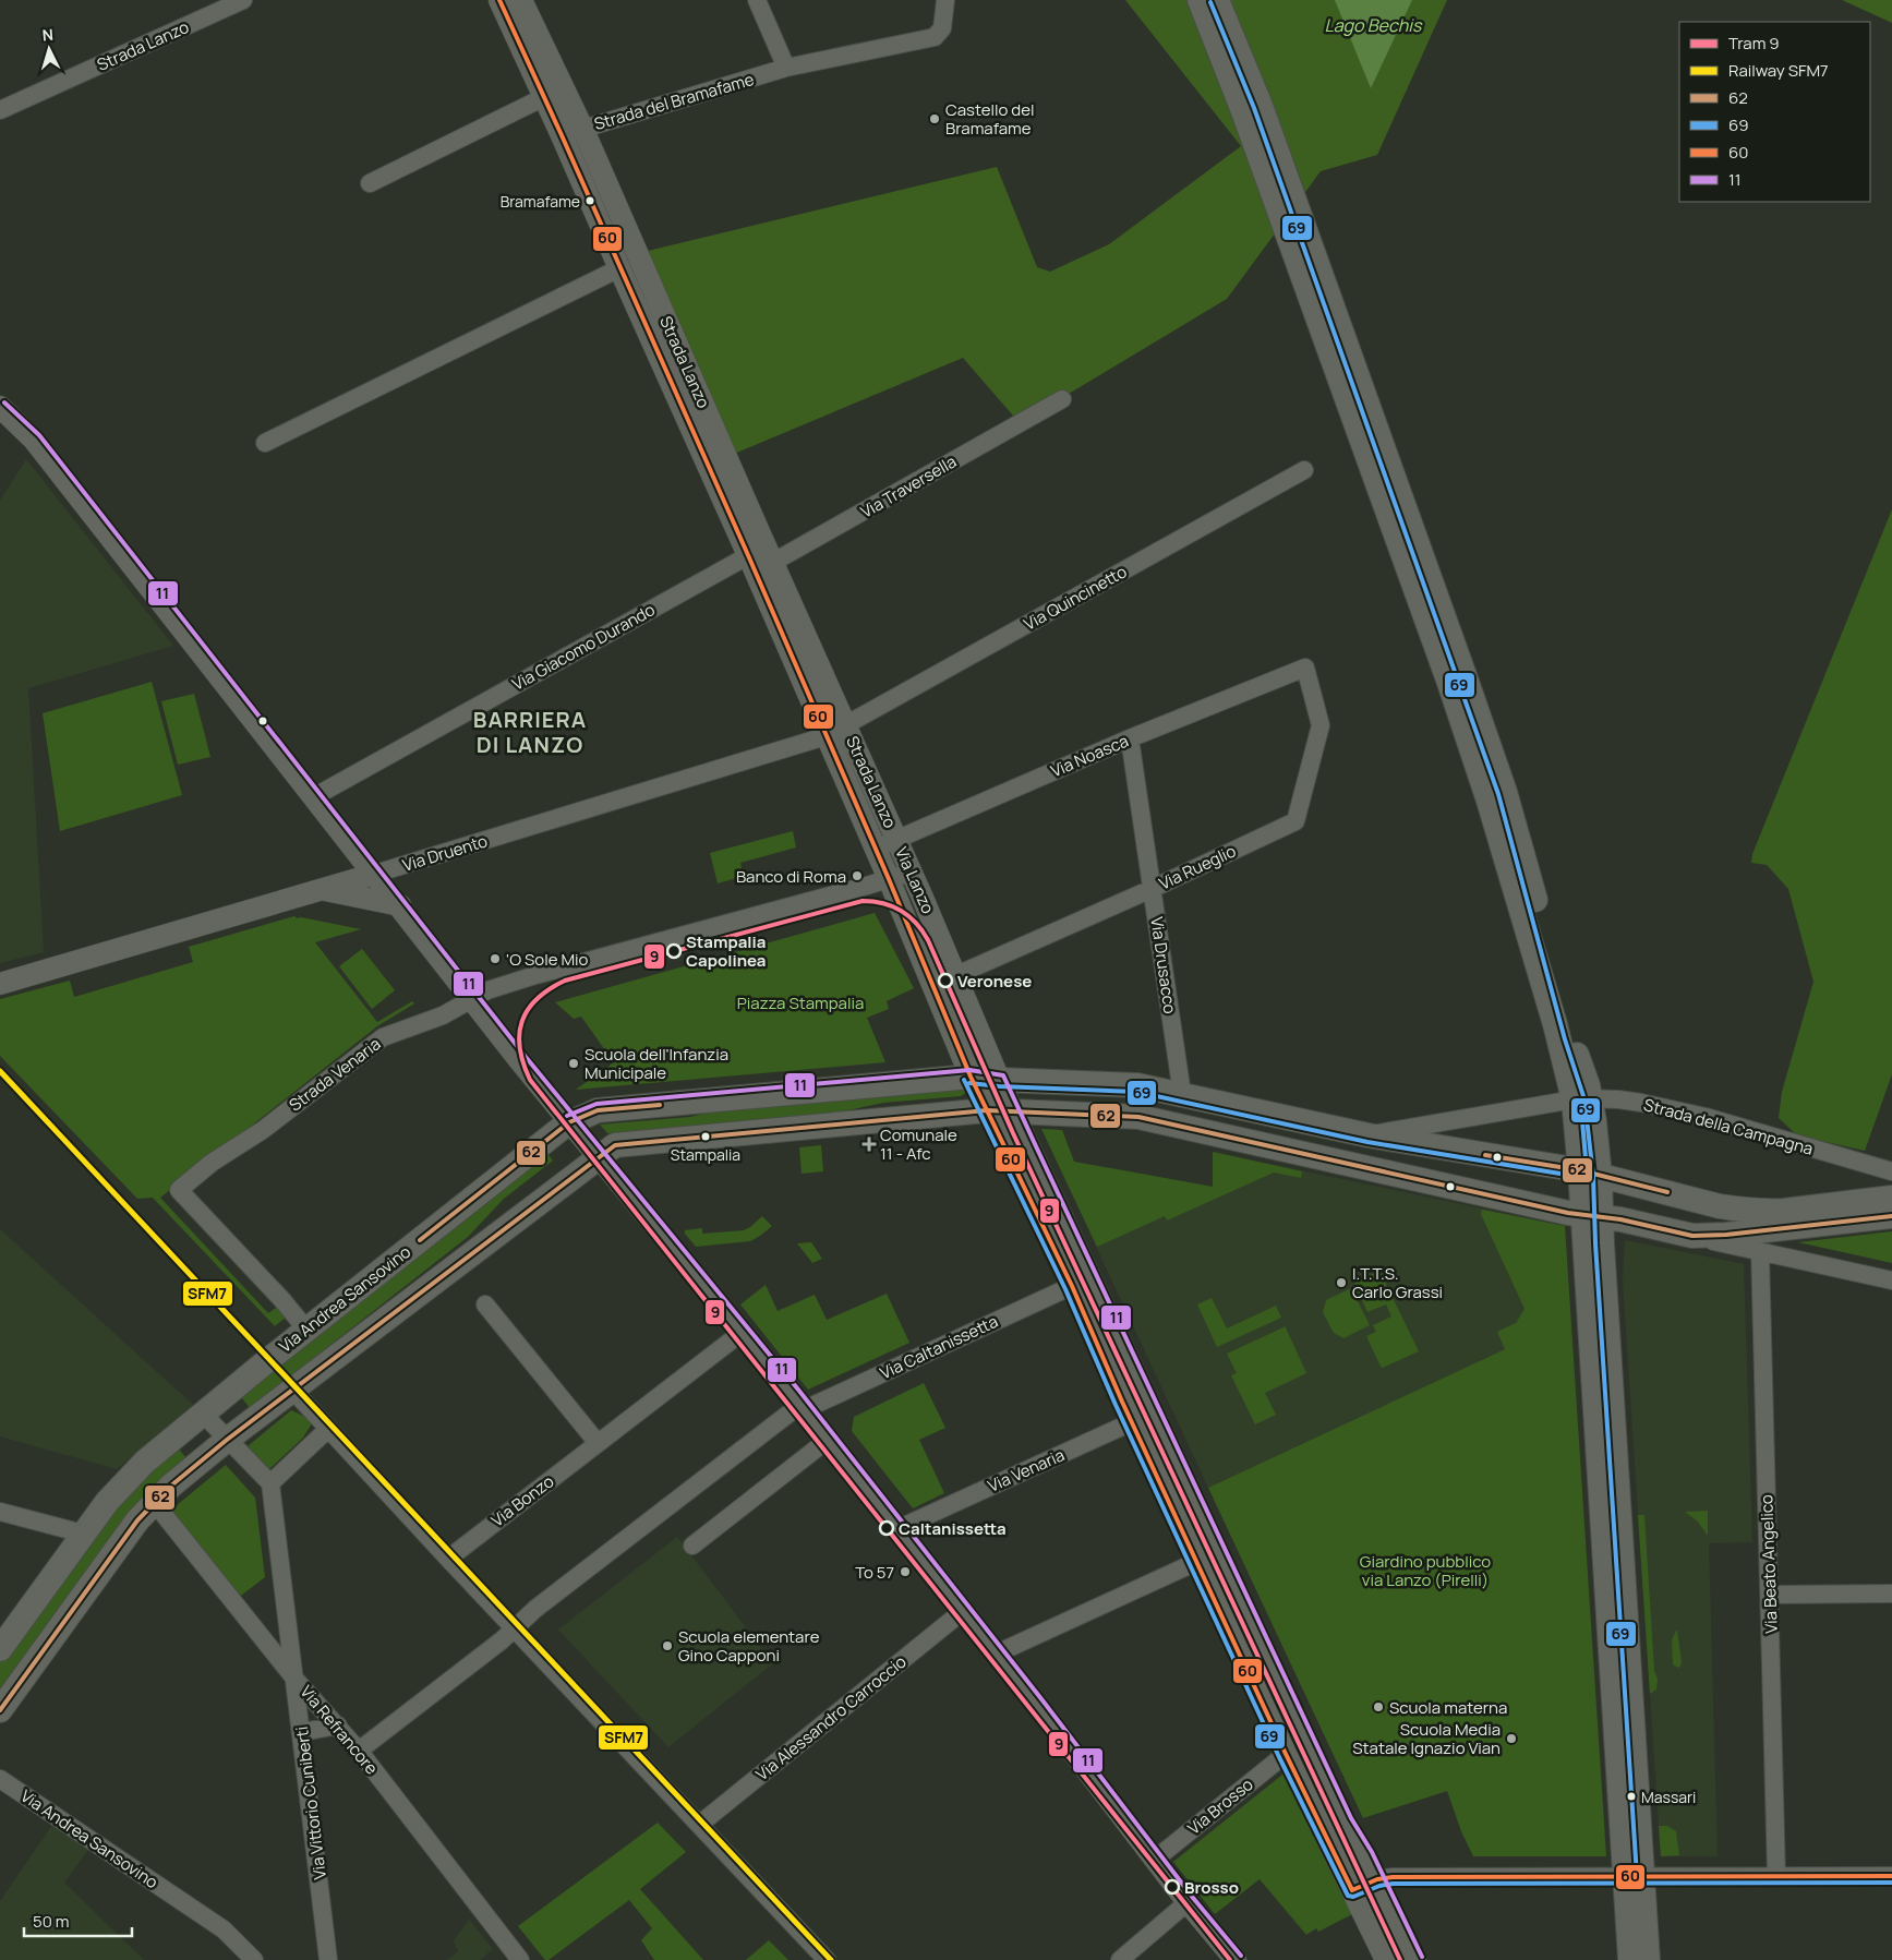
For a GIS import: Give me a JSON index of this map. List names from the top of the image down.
{
  "streets": {
    "main road": ["Via Andrea Sansovino"],
    "street": [
      "Strada Lanzo",
      "Strada del Bramafame",
      "Via Traversella",
      "Via Quincinetto",
      "Via Giacomo Durando",
      "Via Noasca",
      "Via Druento",
      "Via Rueglio",
      "Via Lanzo",
      "Via Drusacco",
      "Strada Venaria",
      "Strada della Campagna",
      "Via Caltanissetta",
      "Via Venaria",
      "Via Bonzo",
      "Via Beato Angelico",
      "Via Alessandro Carroccio",
      "Via Refrancore",
      "Via Vittorio Cuniberti",
      "Via Brosso"
    ]
  },
  "crossings": [
    ["Strada Lanzo", "Strada del Bramafame"],
    ["Strada Lanzo", "Via Traversella"],
    ["Strada Lanzo", "Via Quincinetto"],
    ["Strada Lanzo", "Via Giacomo Durando"],
    ["Strada Lanzo", "Via Noasca"],
    ["Strada Lanzo", "Via Druento"],
    ["Strada Lanzo", "Via Lanzo"],
    ["Via Traversella", "Via Giacomo Durando"],
    ["Via Noasca", "Via Rueglio"],
    ["Via Noasca", "Via Lanzo"],
    ["Via Noasca", "Via Drusacco"],
    ["Via Rueglio", "Via Lanzo"],
    ["Via Rueglio", "Via Drusacco"],
    ["Via Lanzo", "Via Caltanissetta"],
    ["Via Lanzo", "Via Venaria"],
    ["Via Lanzo", "Via Brosso"],
    ["Strada Venaria", "Via Andrea Sansovino"],
    ["Via Caltanissetta", "Via Refrancore"],
    ["Via Refrancore", "Via Vittorio Cuniberti"]
  ],
  "districts": ["BARRIERA DI LANZO"],
  "water": ["Lago Bechis"],
  "parks": ["Piazza Stampalia", "Giardino pubblico via Lanzo (Pirelli)"],
  "places": {
    "other": [
      "Castello del Bramafame",
      "Bramafame",
      "Banco di Roma",
      "Stampalia Capolinea",
      "'O Sole Mio",
      "Veronese",
      "Scuola dell'Infanzia Municipale",
      "Stampalia",
      "I.T.T.S. Carlo Grassi",
      "Caltanissetta",
      "To 57",
      "Scuola elementare Gino Capponi",
      "Scuola materna",
      "Scuola Media Statale Ignazio Vian",
      "Massari",
      "Brosso"
    ],
    "health": ["Comunale 11 - Afc"]
  },
  "lines": [
    "transit line 60",
    "transit line 69",
    "transit line 11",
    "tram line 9",
    "rail line SFM7",
    "transit line 62"
  ],
  "legend": [
    "Tram 9",
    "Railway SFM7",
    "62",
    "69",
    "60",
    "11"
  ],
  "scale_bar": "50 m",
  "north": "top"
}
